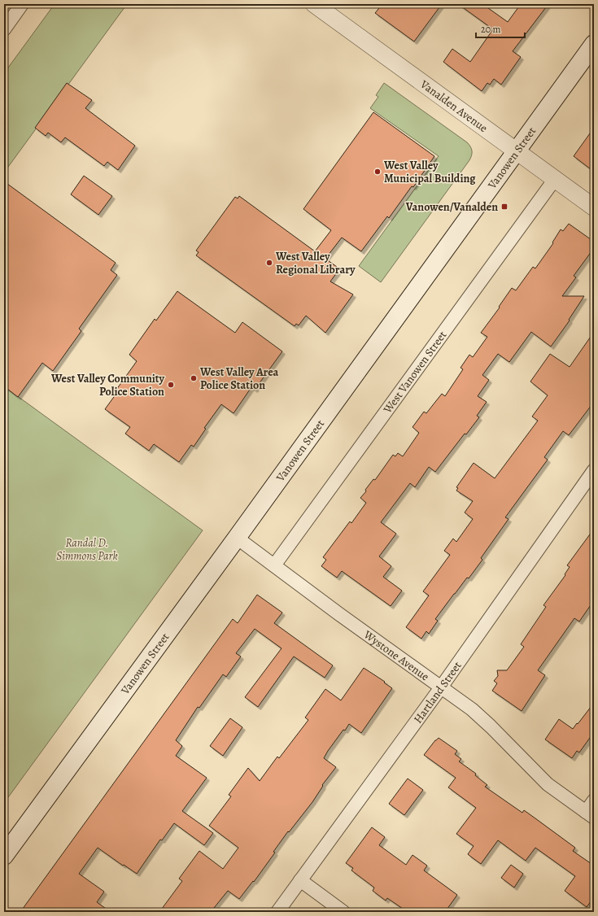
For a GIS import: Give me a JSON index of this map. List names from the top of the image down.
{
  "streets": {
    "main road": ["Vanowen Street"],
    "street": [
      "Vanalden Avenue",
      "West Vanowen Street",
      "Wystone Avenue",
      "Hartland Street"
    ]
  },
  "crossings": [
    ["Vanalden Avenue", "Vanowen Street"],
    ["Vanalden Avenue", "West Vanowen Street"],
    ["Vanowen Street", "Wystone Avenue"],
    ["West Vanowen Street", "Wystone Avenue"],
    ["Wystone Avenue", "Hartland Street"]
  ],
  "parks": ["Randal D. Simmons Park"],
  "places": {
    "other": [
      "West Valley Municipal Building",
      "West Valley Regional Library",
      "West Valley Area Police Station",
      "West Valley Community Police Station"
    ],
    "transit": ["Vanowen/Vanalden"]
  },
  "scale_bar": "20 m"
}
